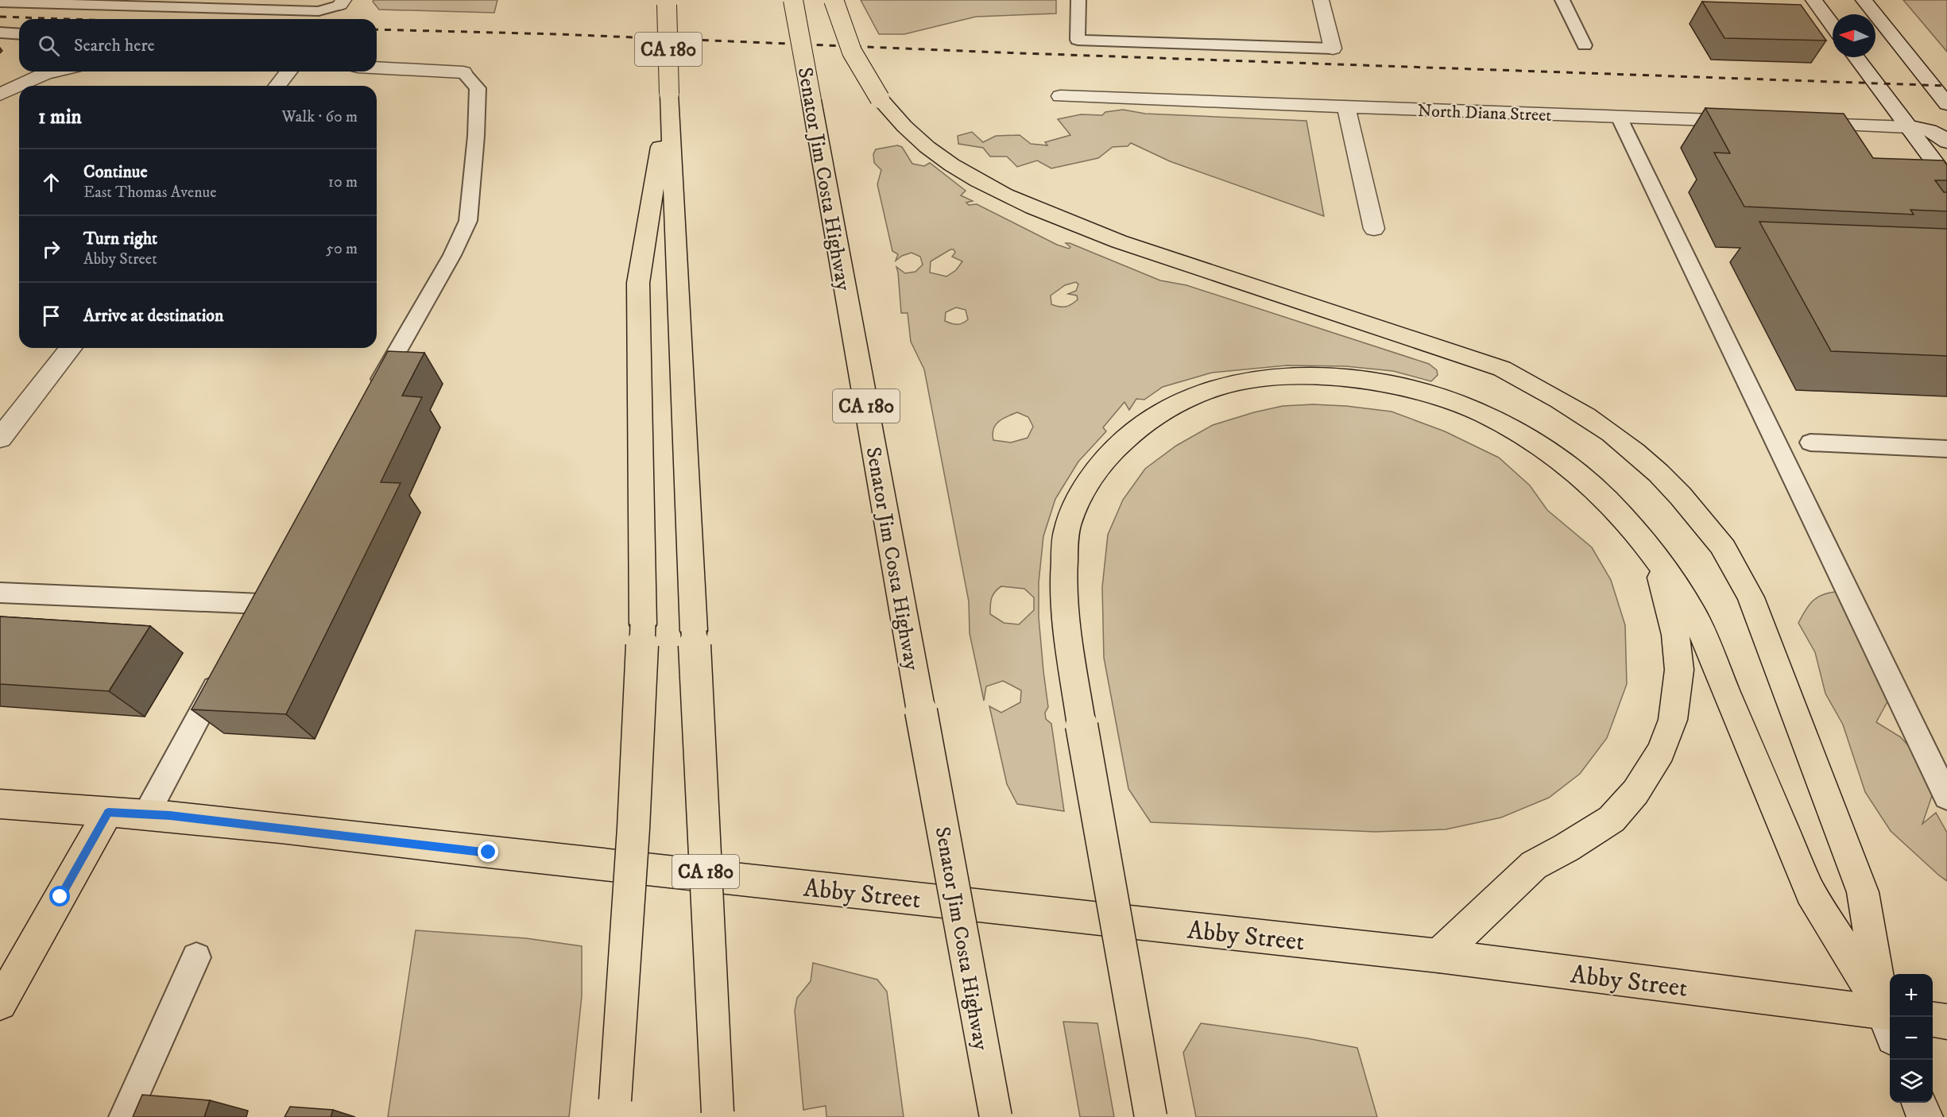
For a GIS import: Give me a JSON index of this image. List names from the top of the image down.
{
  "streets": {
    "main road": ["CA 180", "Senator Jim Costa Highway", "Abby Street"],
    "street": ["North Diana Street"]
  },
  "north": "left",
  "page": {
    "search": "Search here",
    "heading": ["1 min", "Walk · 60 m"],
    "list": [
      ["Continue", "East Thomas Avenue", "10 m"],
      ["Turn right", "Abby Street", "50 m"],
      "Arrive at destination"
    ],
    "map_buttons": ["+", "−"]
  }
}
